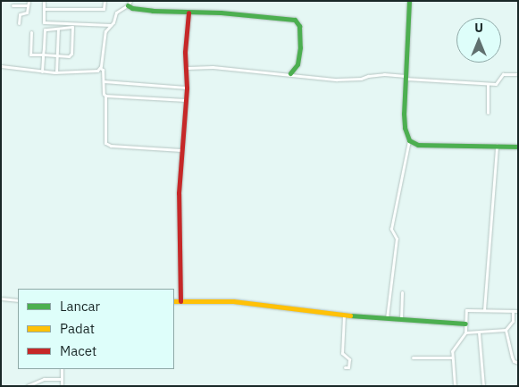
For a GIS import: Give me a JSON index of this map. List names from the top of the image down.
{
  "legend": ["Lancar", "Padat", "Macet"],
  "north": "top"
}
